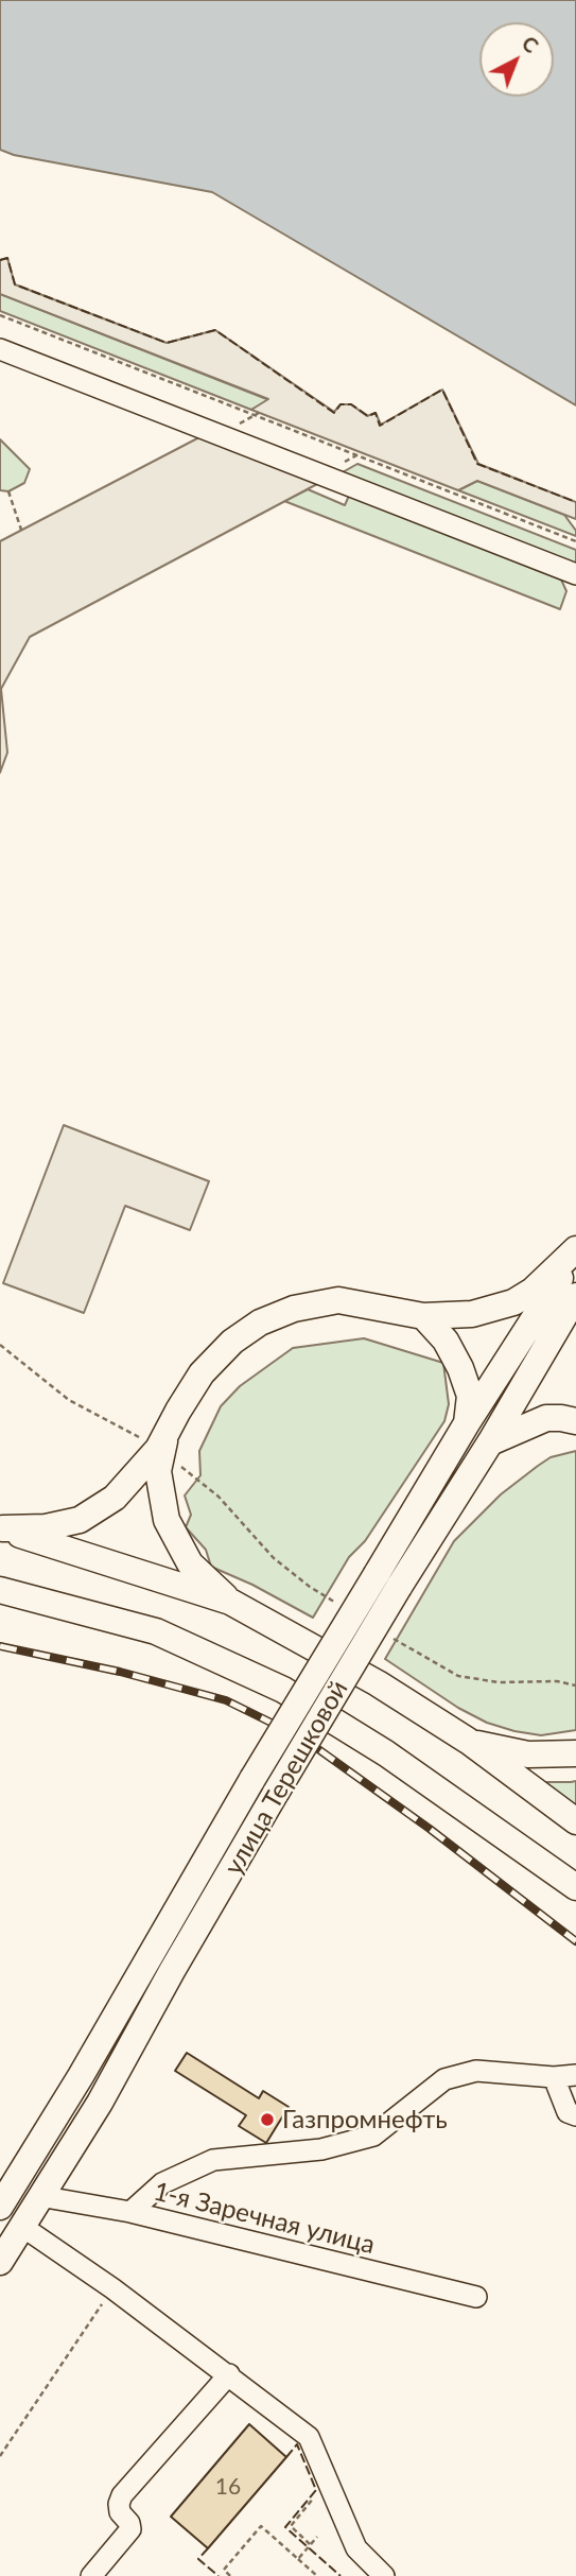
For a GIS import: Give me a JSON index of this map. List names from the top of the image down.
{
  "streets": {
    "main road": ["улица Терешковой"],
    "street": ["1-я Заречная улица"]
  },
  "crossings": [
    ["улица Терешковой", "1-я Заречная улица"]
  ],
  "places": ["Газпромнефть"],
  "house_numbers": ["16"],
  "north": "top right"
}
